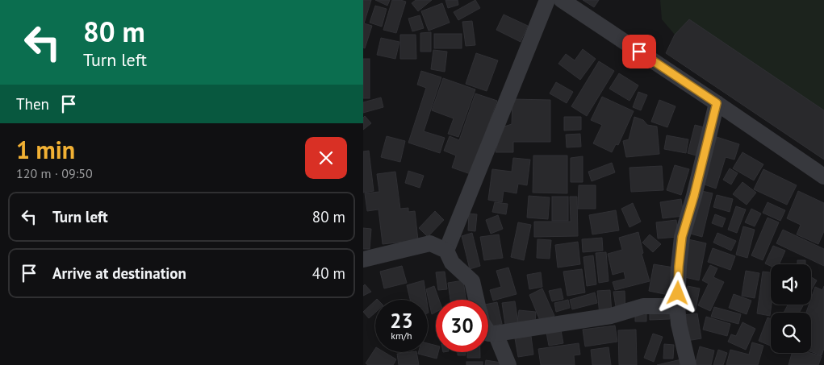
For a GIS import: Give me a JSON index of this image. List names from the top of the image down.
{
  "page": {
    "turn": ["80 m", "Turn left"],
    "then": "Then",
    "heading": ["1 min", "120 m · 09:50"],
    "list": [
      {
        "name": "Turn left",
        "value": "80 m"
      },
      {
        "name": "Arrive at destination",
        "value": "40 m"
      }
    ],
    "speed": "23 km/h",
    "limit": "30"
  }
}
